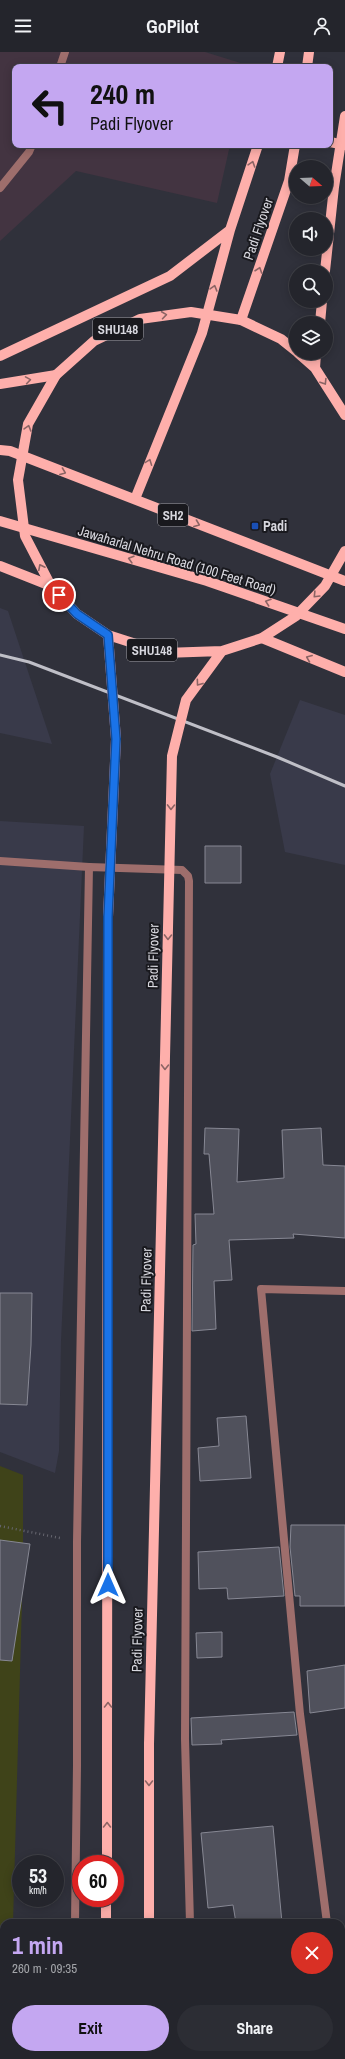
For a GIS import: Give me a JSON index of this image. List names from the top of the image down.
{
  "streets": {
    "main road": [
      "Padi Flyover",
      "SHU148",
      "SH2",
      "Jawaharlal Nehru Road (100 Feet Road)"
    ]
  },
  "crossings": [
    ["Padi Flyover", "SHU148"]
  ],
  "places": {
    "transit": ["Padi"]
  },
  "north": "right",
  "page": {
    "header": "GoPilot",
    "turn": ["240 m", "Padi Flyover"],
    "speed": "53 km/h",
    "limit": "60",
    "heading": ["1 min", "260 m · 09:35"],
    "buttons": ["Exit", "Share"]
  }
}
